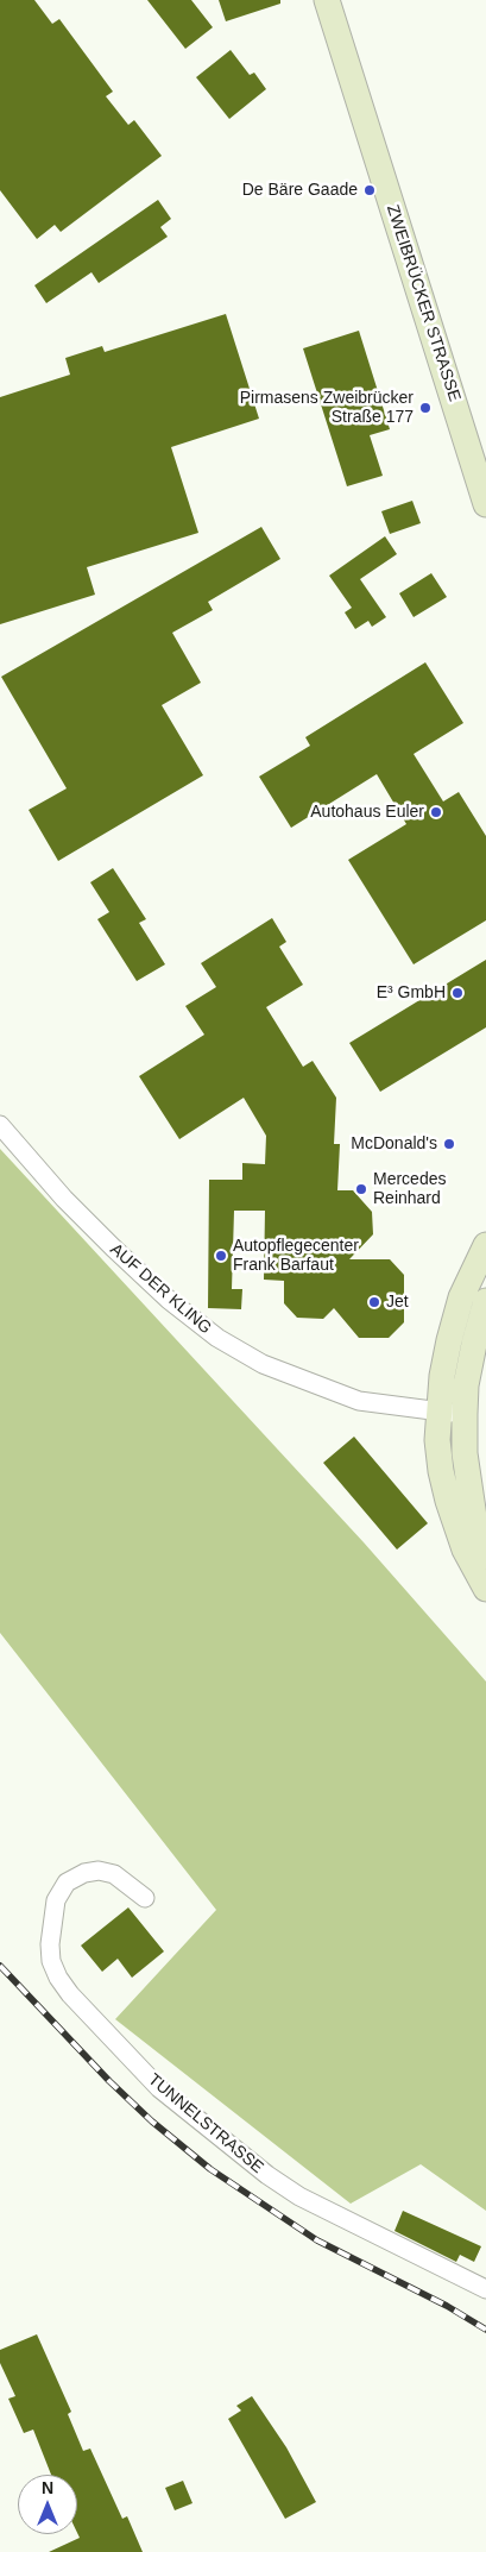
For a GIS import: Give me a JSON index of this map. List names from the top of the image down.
{
  "streets": {
    "street": ["ZWEIBRÜCKER STRASSE", "AUF DER KLING", "TUNNELSTRASSE"]
  },
  "places": [
    "De Bäre Gaade",
    "Pirmasens Zweibrücker Straße 177",
    "Autohaus Euler",
    "E³ GmbH",
    "McDonald's",
    "Mercedes Reinhard",
    "Autopflegecenter Frank Barfaut",
    "Jet"
  ],
  "north": "top"
}
